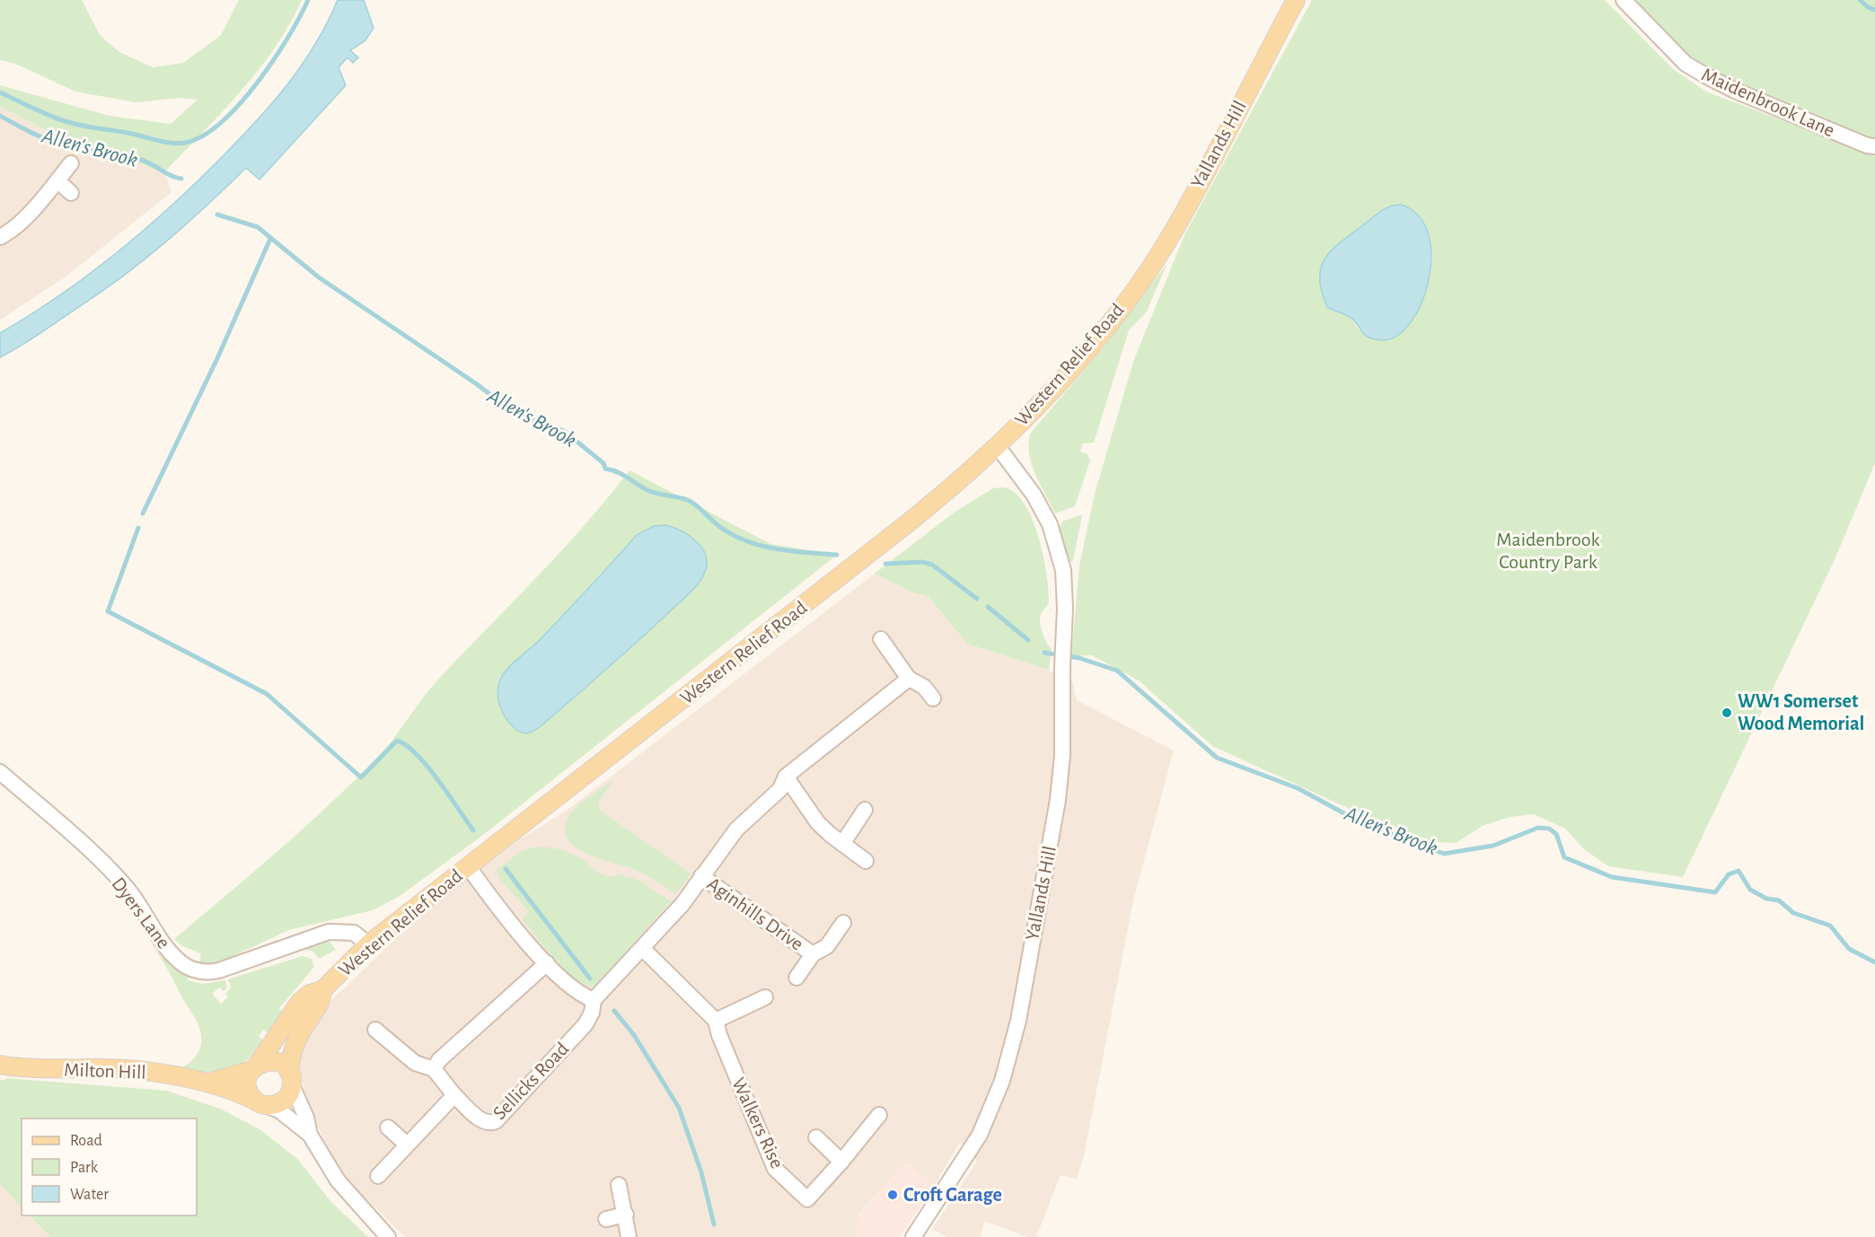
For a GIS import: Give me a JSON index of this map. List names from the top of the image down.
{
  "streets": {
    "main road": ["Yallands Hill", "Western Relief Road", "Milton Hill"],
    "street": [
      "Maidenbrook Lane",
      "Dyers Lane",
      "Aginhills Drive",
      "Sellicks Road",
      "Walkers Rise"
    ]
  },
  "crossings": [
    ["Yallands Hill", "Western Relief Road"],
    ["Western Relief Road", "Dyers Lane"],
    ["Western Relief Road", "Milton Hill"],
    ["Aginhills Drive", "Sellicks Road"],
    ["Sellicks Road", "Walkers Rise"]
  ],
  "water": ["Allen's Brook"],
  "parks": ["Maidenbrook Country Park"],
  "places": ["WW1 Somerset Wood Memorial", "Croft Garage"],
  "legend": ["Road", "Park", "Water"]
}
